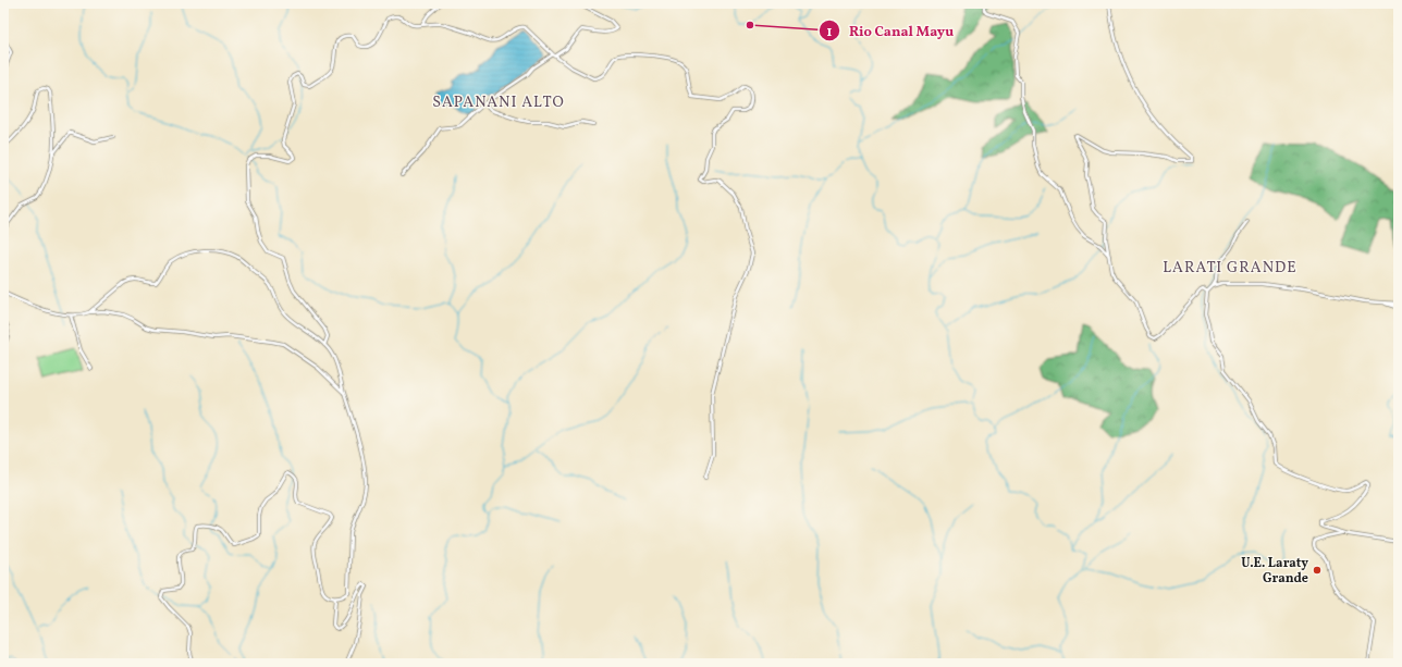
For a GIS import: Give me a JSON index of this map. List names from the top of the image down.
{
  "districts": ["SAPANANI ALTO", "LARATI GRANDE"],
  "places": ["Rio Canal Mayu", "U.E. Laraty Grande"]
}
